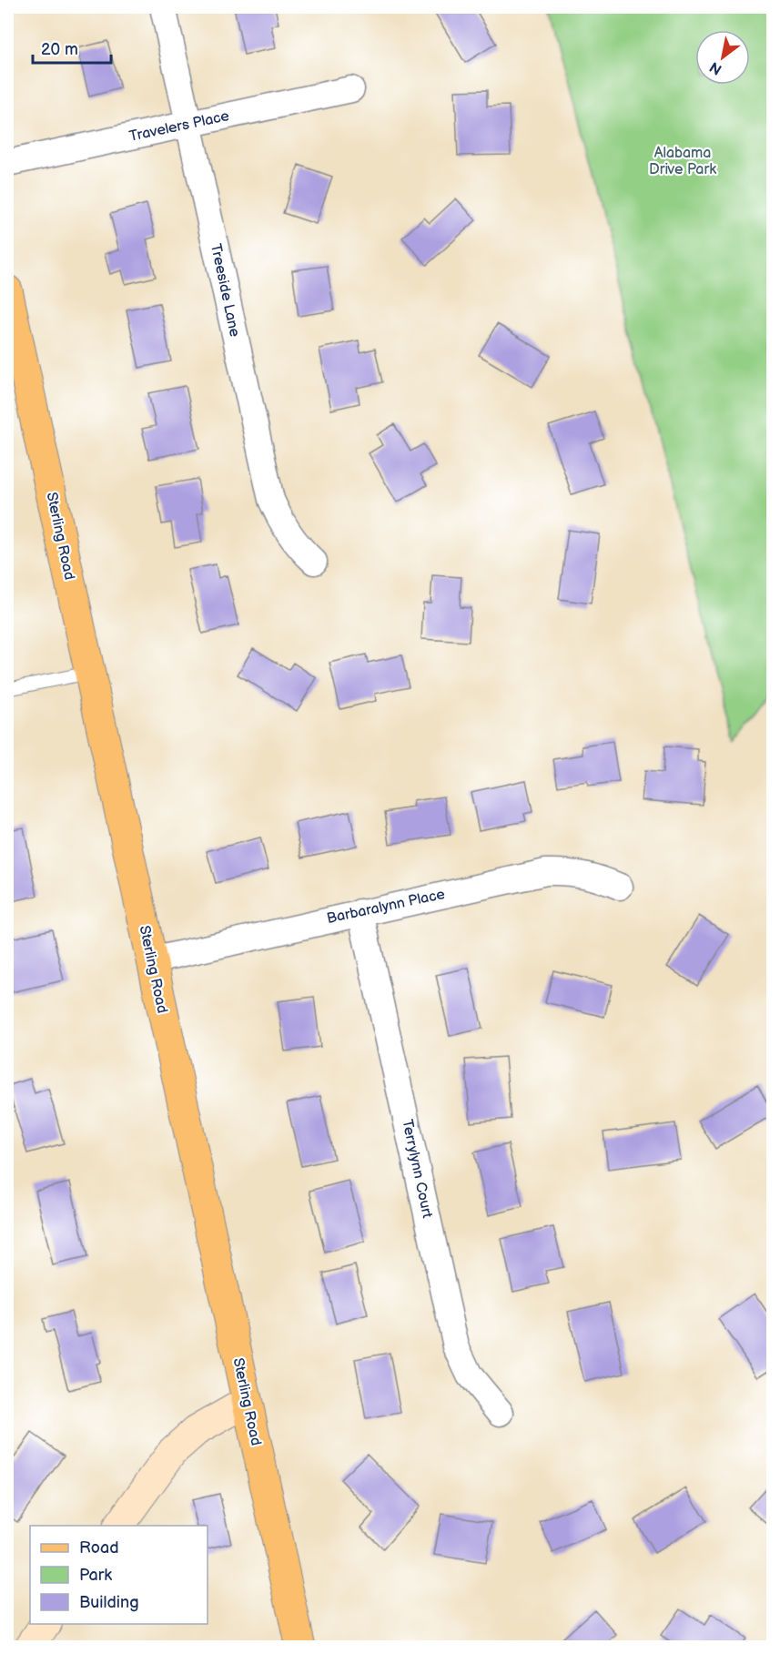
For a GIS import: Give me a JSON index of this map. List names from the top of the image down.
{
  "streets": {
    "main road": ["Sterling Road"],
    "street": [
      "Travelers Place",
      "Treeside Lane",
      "Barbaralynn Place",
      "Terrylynn Court"
    ]
  },
  "crossings": [
    ["Travelers Place", "Treeside Lane"],
    ["Sterling Road", "Barbaralynn Place"],
    ["Barbaralynn Place", "Terrylynn Court"]
  ],
  "parks": ["Alabama Drive Park"],
  "legend": ["Road", "Park", "Building"],
  "scale_bar": "20 m",
  "north": "bottom left"
}
